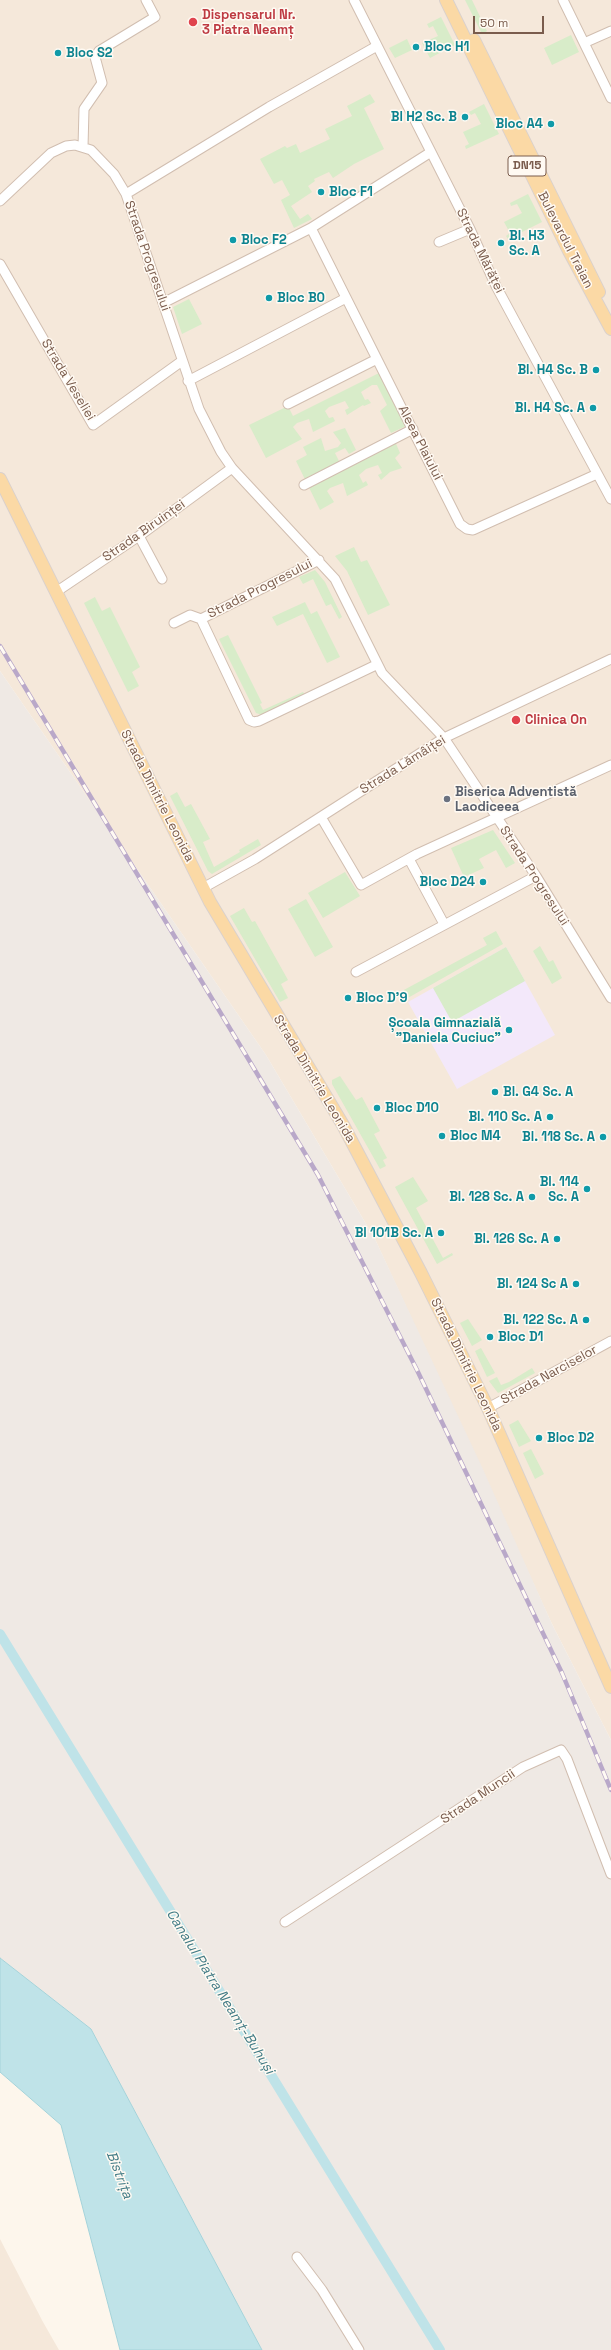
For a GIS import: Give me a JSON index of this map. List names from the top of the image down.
{
  "streets": {
    "main road": ["DN15", "Bulevardul Traian", "Strada Dimitrie Leonida"],
    "street": [
      "Strada Mărăței",
      "Strada Progresului",
      "Strada Veseliei",
      "Aleea Plaiului",
      "Strada Biruinței",
      "Strada Lămâiței",
      "Strada Narciselor",
      "Strada Muncii"
    ]
  },
  "crossings": [
    ["Strada Mărăței", "Strada Progresului"],
    ["Strada Mărăței", "Aleea Plaiului"],
    ["Strada Progresului", "Strada Veseliei"],
    ["Strada Progresului", "Strada Biruinței"],
    ["Strada Progresului", "Strada Lămâiței"],
    ["Strada Biruinței", "Strada Dimitrie Leonida"],
    ["Strada Lămâiței", "Strada Dimitrie Leonida"],
    ["Strada Dimitrie Leonida", "Strada Narciselor"]
  ],
  "water": ["Canalul Piatra Neamț-Buhuși", "Bistrița"],
  "places": [
    "Dispensarul Nr. 3 Piatra Neamț",
    "Bloc H1",
    "Bloc S2",
    "Bl H2 Sc. B",
    "Bloc A4",
    "Bloc F1",
    "Bloc F2",
    "Bl. H3 Sc. A",
    "Bloc B0",
    "Bl. H4 Sc. B",
    "Bl. H4 Sc. A",
    "Clinica On",
    "Biserica Adventistă Laodiceea",
    "Bloc D24",
    "Bloc D'9",
    "Școala Gimnazială \"Daniela Cuciuc\"",
    "Bl. G4 Sc. A",
    "Bloc D10",
    "Bl. 110 Sc. A",
    "Bloc M4",
    "Bl. 118 Sc. A",
    "Bl. 114 Sc. A",
    "Bl. 128 Sc. A",
    "Bl 101B Sc. A",
    "Bl. 126 Sc. A",
    "Bl. 124 Sc A",
    "Bl. 122 Sc. A",
    "Bloc D1",
    "Bloc D2"
  ],
  "scale_bar": "50 m"
}
